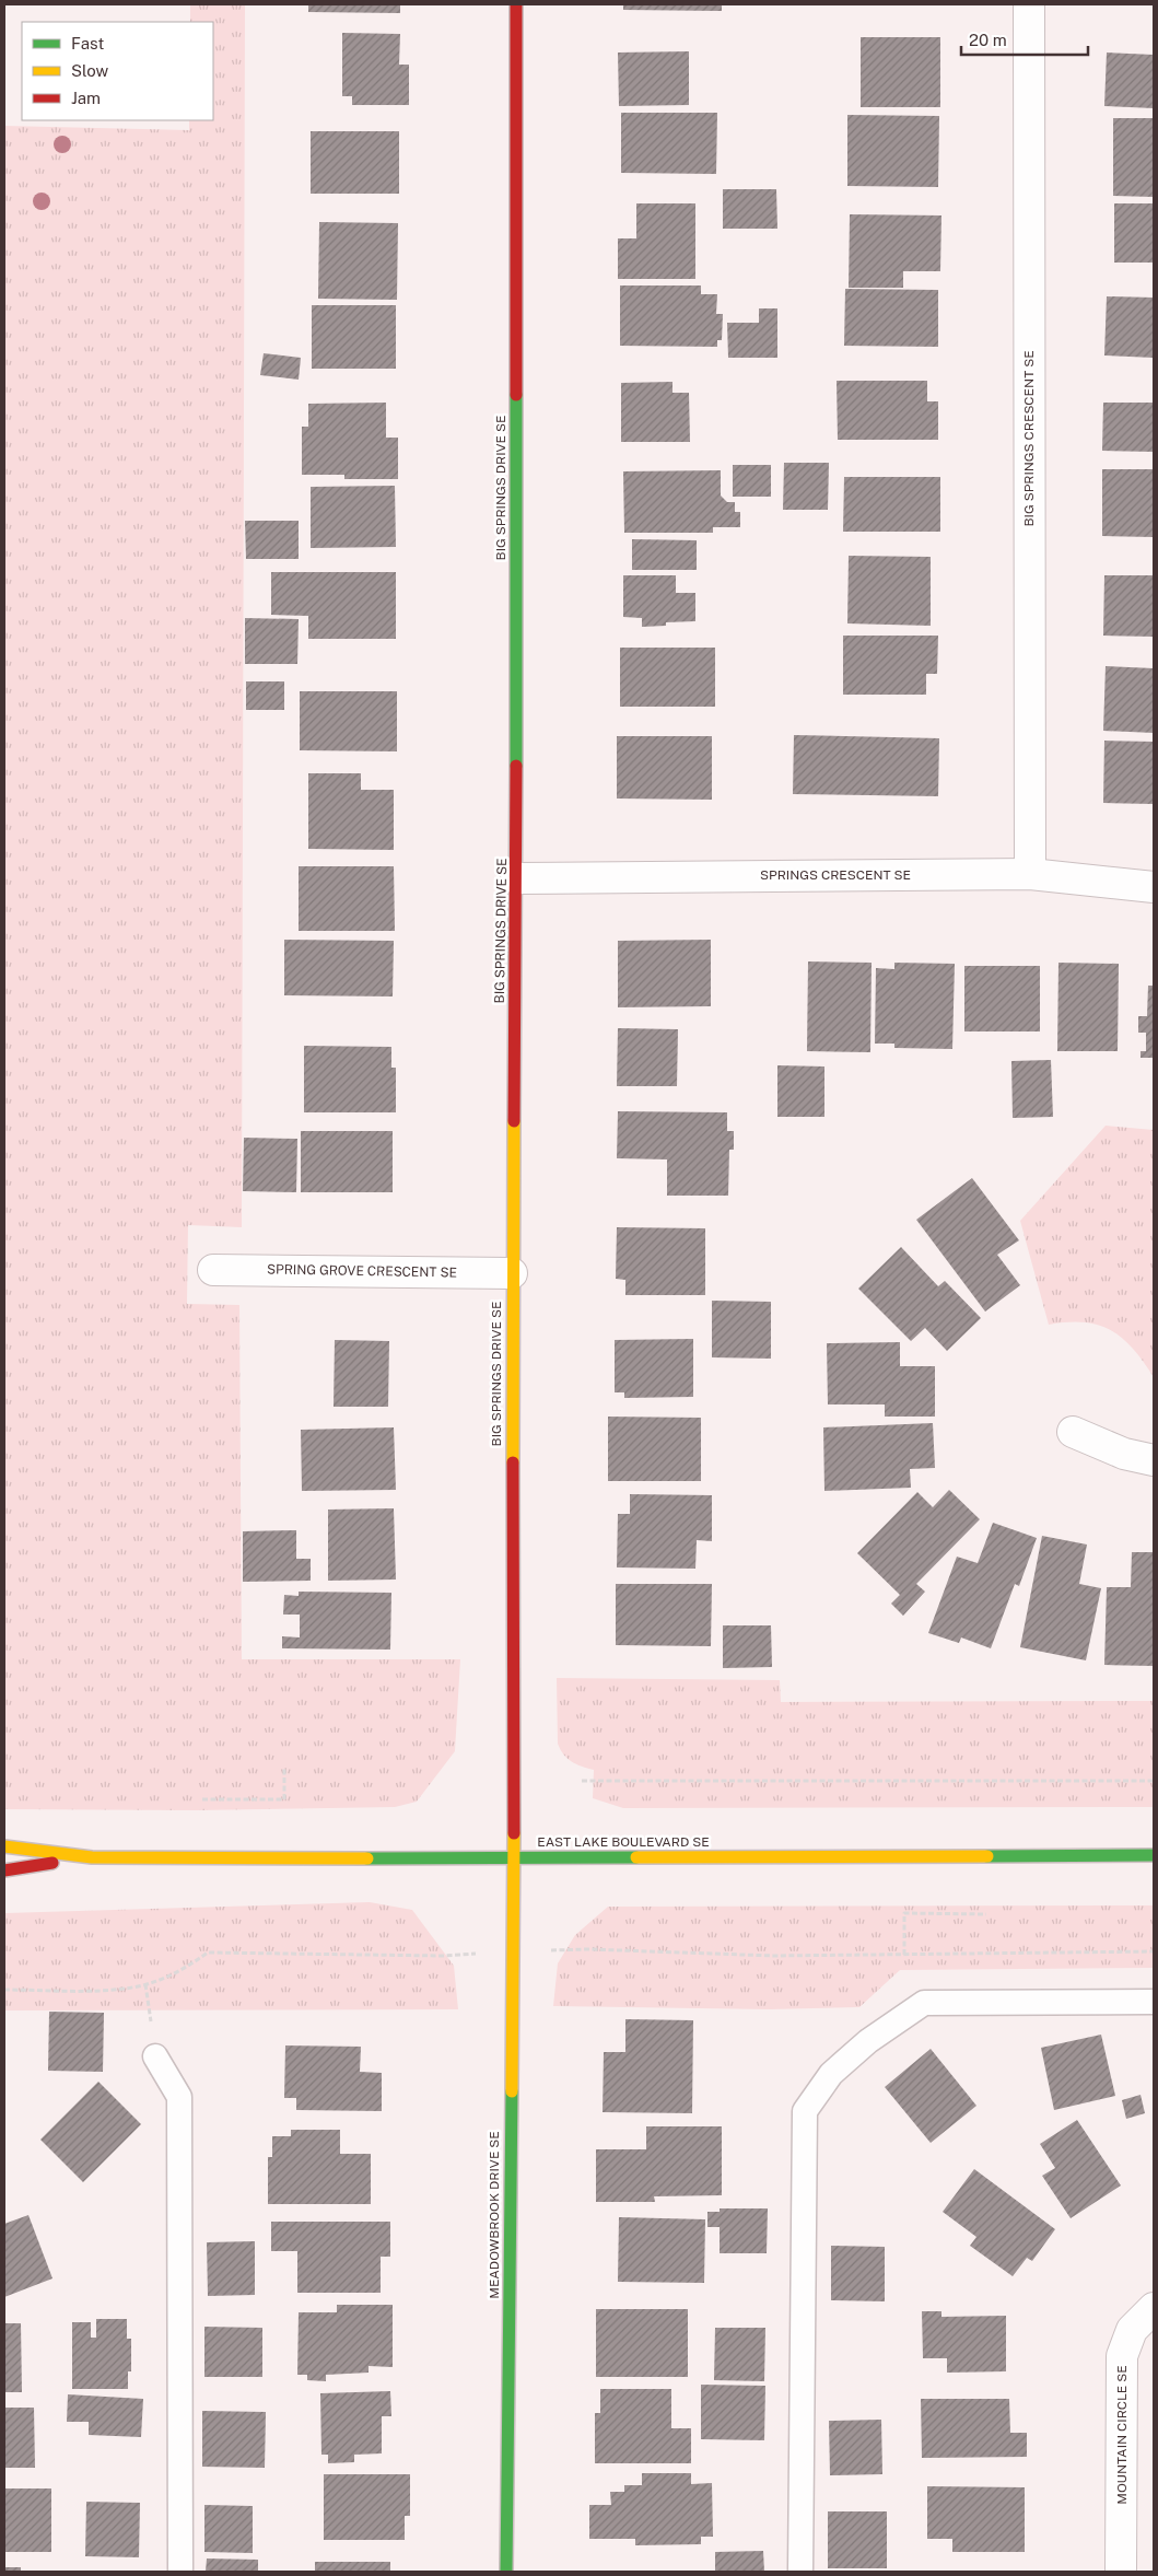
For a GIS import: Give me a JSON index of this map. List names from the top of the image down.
{
  "streets": {
    "street": [
      "BIG SPRINGS CRESCENT SE",
      "BIG SPRINGS DRIVE SE",
      "SPRINGS CRESCENT SE",
      "SPRING GROVE CRESCENT SE",
      "EAST LAKE BOULEVARD SE",
      "MEADOWBROOK DRIVE SE",
      "MOUNTAIN CIRCLE SE"
    ]
  },
  "crossings": [
    ["BIG SPRINGS CRESCENT SE", "SPRINGS CRESCENT SE"],
    ["BIG SPRINGS DRIVE SE", "SPRINGS CRESCENT SE"],
    ["BIG SPRINGS DRIVE SE", "SPRING GROVE CRESCENT SE"],
    ["BIG SPRINGS DRIVE SE", "EAST LAKE BOULEVARD SE"],
    ["BIG SPRINGS DRIVE SE", "MEADOWBROOK DRIVE SE"],
    ["EAST LAKE BOULEVARD SE", "MEADOWBROOK DRIVE SE"]
  ],
  "legend": ["Fast", "Slow", "Jam"],
  "scale_bar": "20 m"
}
